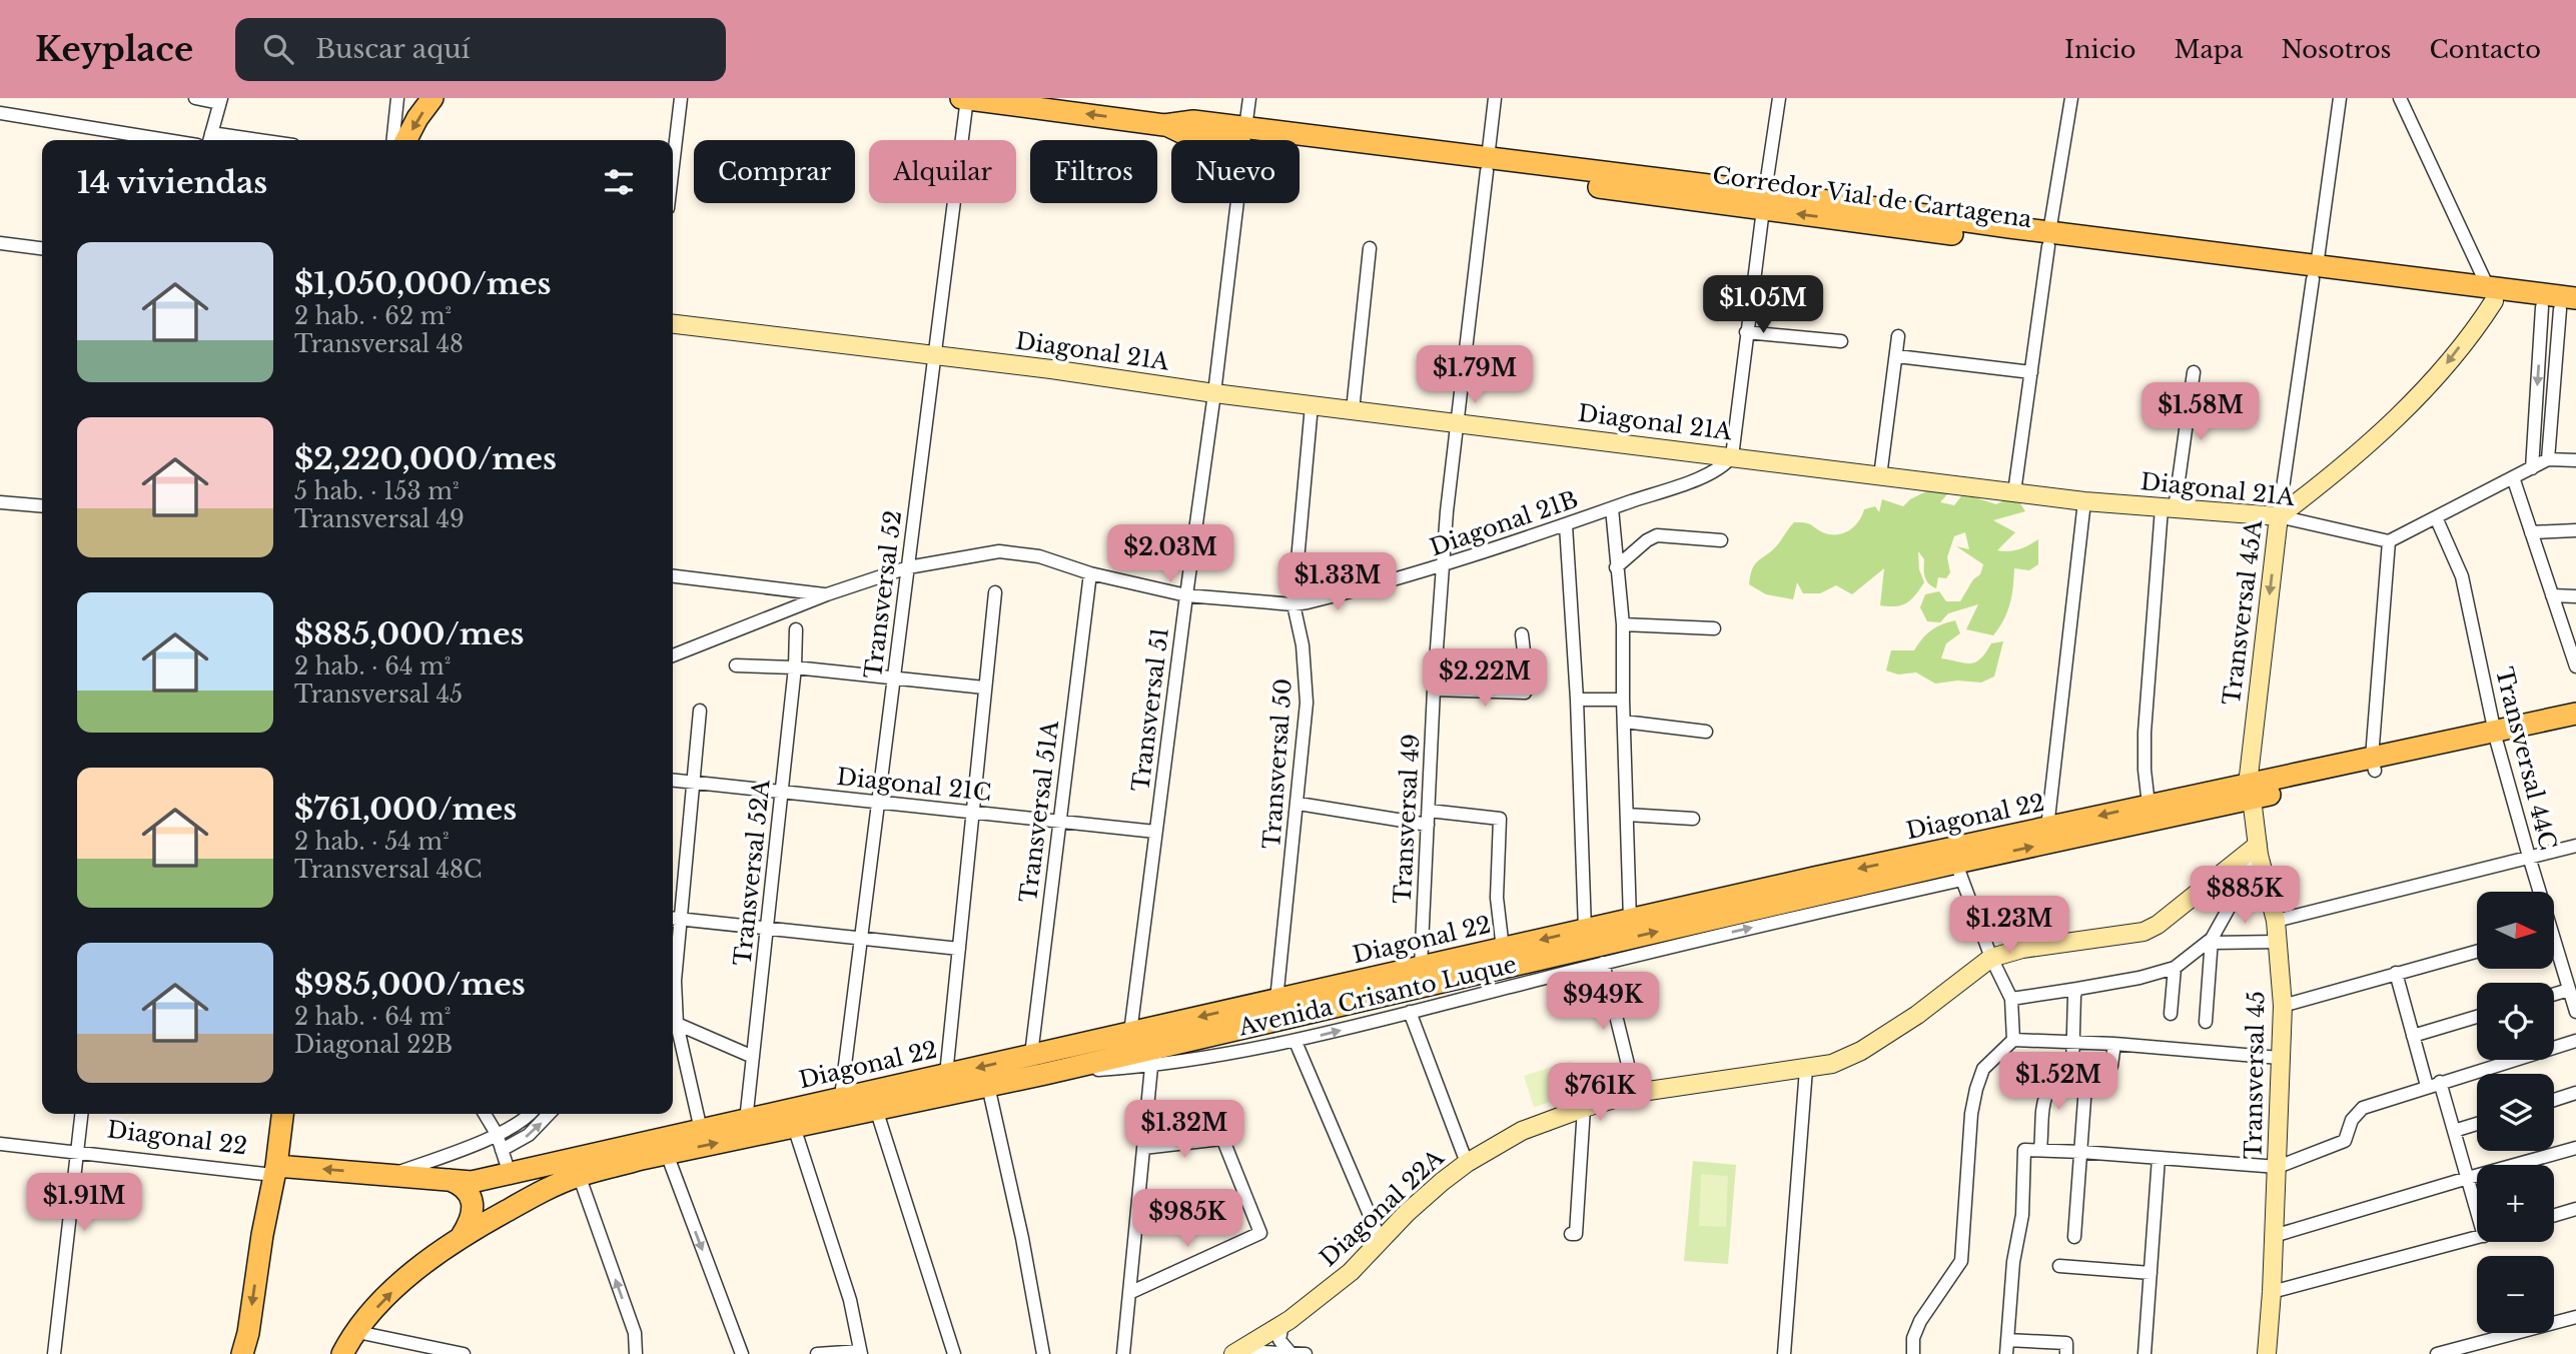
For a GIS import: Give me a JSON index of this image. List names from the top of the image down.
{
  "streets": {
    "main road": ["Corredor Vial de Cartagena", "Diagonal 22"],
    "street": [
      "Diagonal 21A",
      "Diagonal 21B",
      "Transversal 52",
      "Transversal 45A",
      "Transversal 51",
      "Transversal 44C",
      "Transversal 50",
      "Diagonal 21C",
      "Transversal 51A",
      "Transversal 49",
      "Transversal 52A",
      "Avenida Crisanto Luque",
      "Transversal 45",
      "Diagonal 22A"
    ]
  },
  "crossings": [
    ["Corredor Vial de Cartagena", "Transversal 52"],
    ["Corredor Vial de Cartagena", "Transversal 45A"],
    ["Corredor Vial de Cartagena", "Transversal 51"],
    ["Corredor Vial de Cartagena", "Transversal 49"],
    ["Diagonal 21A", "Diagonal 21B"],
    ["Diagonal 21A", "Transversal 52"],
    ["Diagonal 21A", "Transversal 45A"],
    ["Diagonal 21A", "Transversal 51"],
    ["Diagonal 21A", "Transversal 50"],
    ["Diagonal 21A", "Transversal 49"],
    ["Diagonal 21B", "Transversal 52"],
    ["Diagonal 21B", "Transversal 51"],
    ["Diagonal 21B", "Transversal 50"],
    ["Diagonal 21B", "Transversal 51A"],
    ["Diagonal 21B", "Transversal 49"],
    ["Transversal 52", "Diagonal 21C"],
    ["Transversal 52", "Diagonal 22"],
    ["Transversal 45A", "Diagonal 22"],
    ["Transversal 45A", "Transversal 45"],
    ["Transversal 51", "Diagonal 21C"],
    ["Transversal 51", "Diagonal 22"],
    ["Transversal 44C", "Diagonal 22"],
    ["Transversal 50", "Diagonal 22"],
    ["Diagonal 21C", "Transversal 51A"],
    ["Diagonal 21C", "Transversal 52A"],
    ["Transversal 51A", "Diagonal 22"],
    ["Diagonal 22", "Transversal 49"],
    ["Diagonal 22", "Transversal 52A"],
    ["Diagonal 22", "Avenida Crisanto Luque"],
    ["Diagonal 22", "Transversal 45"],
    ["Transversal 45", "Diagonal 22A"]
  ],
  "one_way": ["Avenida Crisanto Luque"],
  "north": "right",
  "page": {
    "header": "Keyplace",
    "search": "Buscar aquí",
    "nav": [
      "Inicio",
      "Mapa",
      "Nosotros",
      "Contacto"
    ],
    "chip": [
      "Comprar",
      "Alquilar",
      "Filtros",
      "Nuevo"
    ],
    "heading": "14 viviendas",
    "list": [
      {
        "name": "$1,050,000/mes",
        "note": "2 hab. · 62 m² · Transversal 48"
      },
      {
        "name": "$2,220,000/mes",
        "note": "5 hab. · 153 m² · Transversal 49"
      },
      {
        "name": "$885,000/mes",
        "note": "2 hab. · 64 m² · Transversal 45"
      },
      {
        "name": "$761,000/mes",
        "note": "2 hab. · 54 m² · Transversal 48C"
      },
      {
        "name": "$985,000/mes",
        "note": "2 hab. · 64 m² · Diagonal 22B"
      }
    ],
    "price": [
      "$1.05M",
      "$1.79M",
      "$1.58M",
      "$2.03M",
      "$1.33M",
      "$2.22M",
      "$885K",
      "$1.23M",
      "$949K",
      "$1.52M",
      "$761K",
      "$1.32M",
      "$1.91M",
      "$985K"
    ],
    "map_buttons": ["+", "−"]
  }
}
